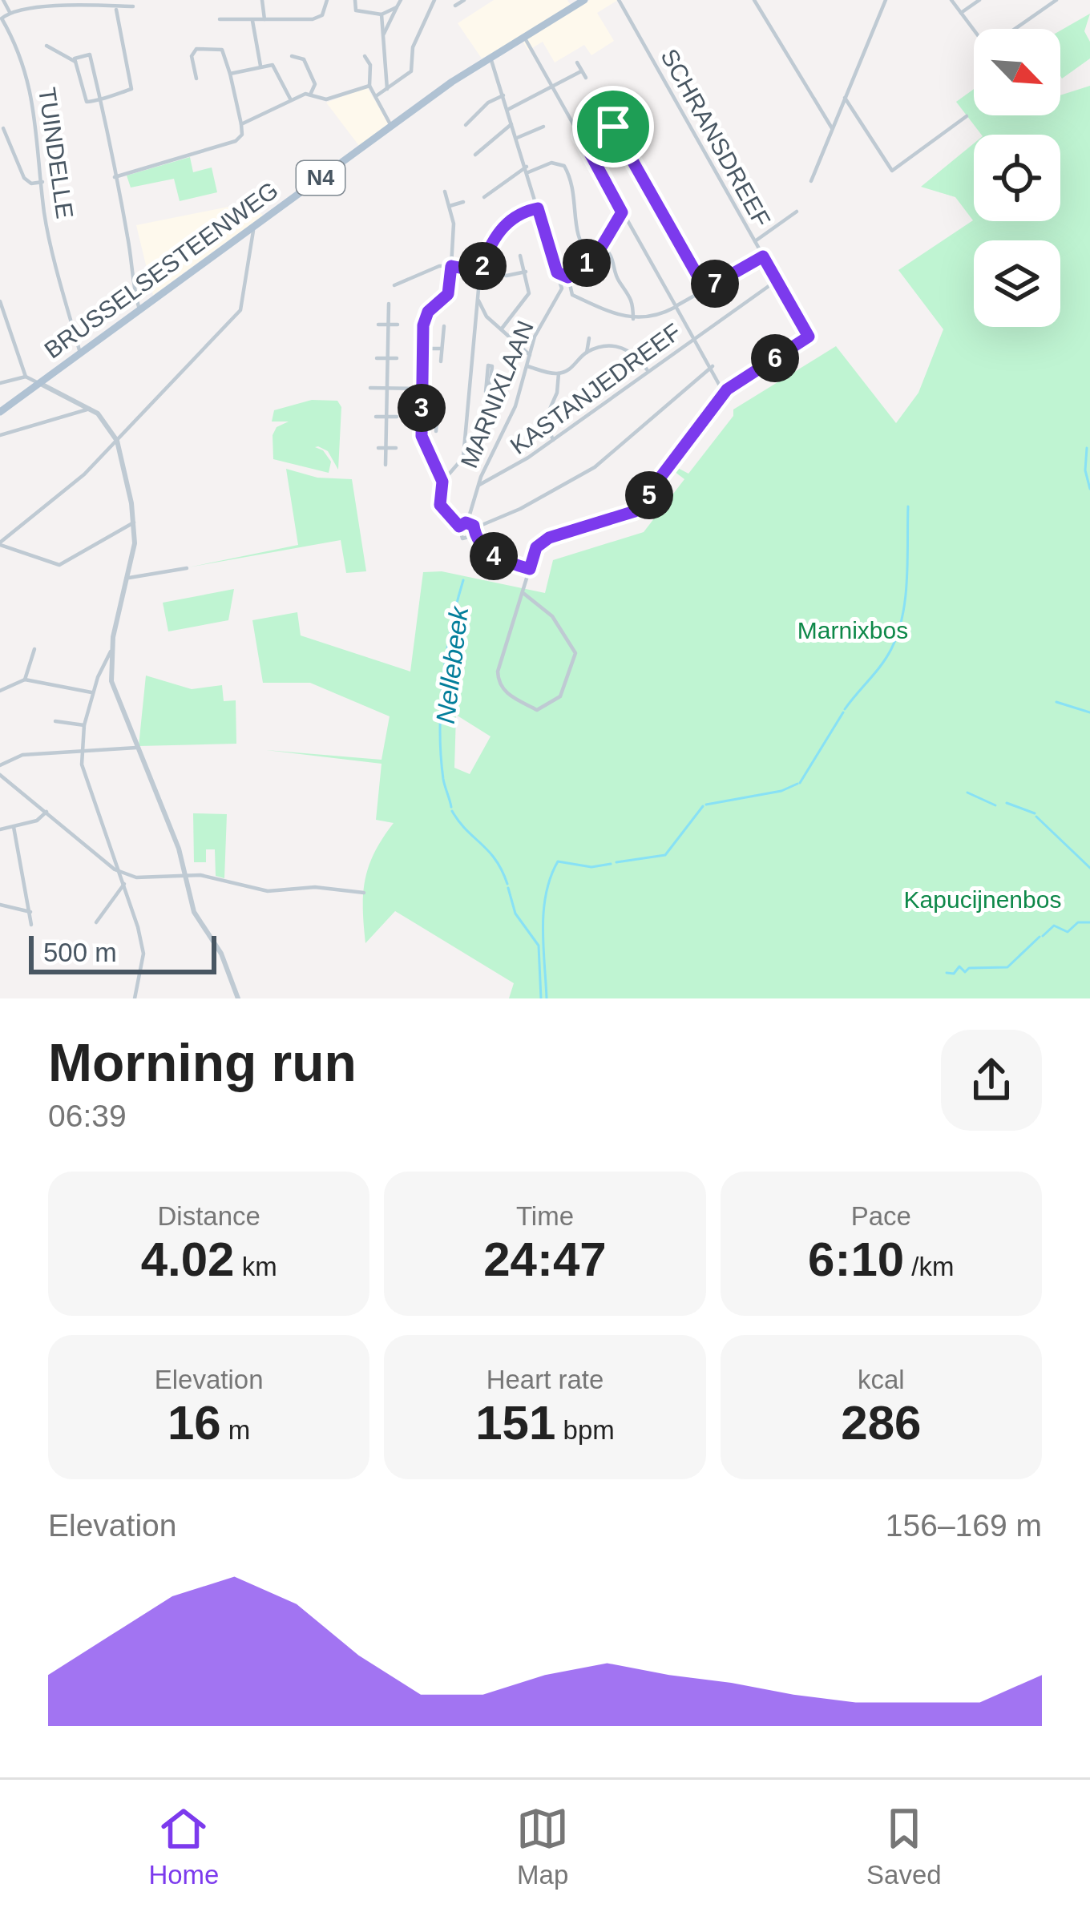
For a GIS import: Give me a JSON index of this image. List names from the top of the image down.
{
  "streets": {
    "main road": ["N4", "BRUSSELSESTEENWEG"],
    "street": [
      "SCHRANSDREEF",
      "TUINDELLE",
      "KASTANJEDREEF",
      "MARNIXLAAN"
    ]
  },
  "crossings": [
    ["SCHRANSDREEF", "KASTANJEDREEF"],
    ["TUINDELLE", "BRUSSELSESTEENWEG"],
    ["BRUSSELSESTEENWEG", "MARNIXLAAN"],
    ["KASTANJEDREEF", "MARNIXLAAN"]
  ],
  "water": ["Nellebeek"],
  "parks": ["Marnixbos", "Kapucijnenbos"],
  "scale_bar": "500 m",
  "north": "bottom right",
  "page": {
    "pins": [
      "1",
      "2",
      "7",
      "6",
      "3",
      "5",
      "4"
    ],
    "scale": "500 m",
    "heading": ["Morning run", "06:39"],
    "stats": [
      ["Distance", "4.02 km"],
      ["Time", "24:47"],
      ["Pace", "6:10 /km"],
      ["Elevation", "16 m"],
      ["Heart rate", "151 bpm"],
      ["kcal", "286"]
    ],
    "chart": ["Elevation", "156–169 m"],
    "tabs": ["Home", "Map", "Saved"]
  }
}
